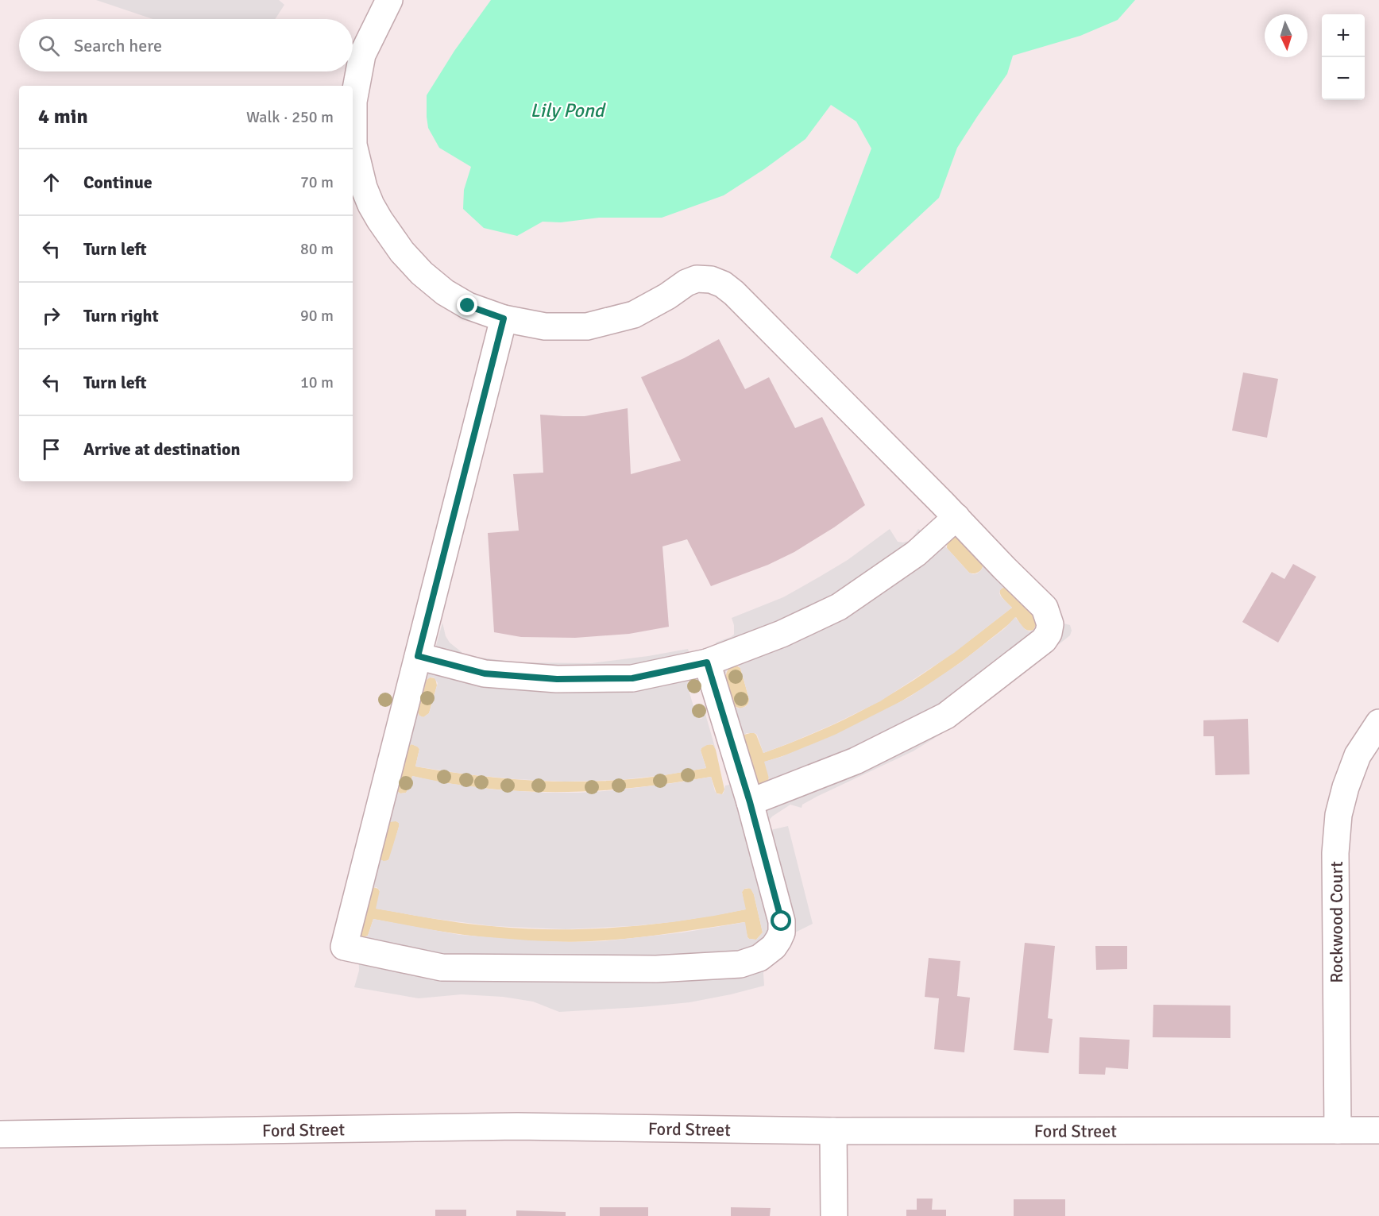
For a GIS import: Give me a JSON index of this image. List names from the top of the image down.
{
  "streets": {
    "street": ["Rockwood Court", "Ford Street"]
  },
  "crossings": [
    ["Rockwood Court", "Ford Street"]
  ],
  "water": ["Lily Pond"],
  "north": "bottom",
  "page": {
    "map_buttons": ["+", "−"],
    "search": "Search here",
    "heading": ["4 min", "Walk · 250 m"],
    "list": [
      ["Continue", "70 m"],
      ["Turn left", "80 m"],
      ["Turn right", "90 m"],
      ["Turn left", "10 m"],
      "Arrive at destination"
    ]
  }
}
